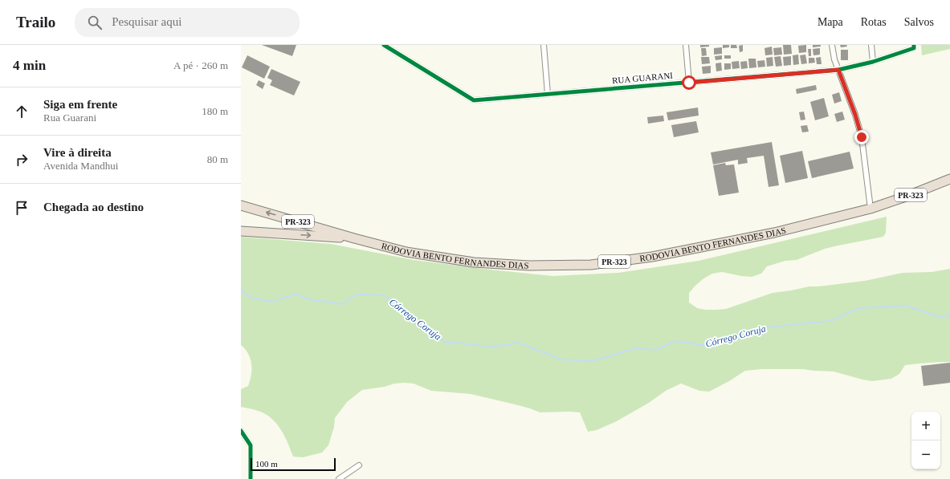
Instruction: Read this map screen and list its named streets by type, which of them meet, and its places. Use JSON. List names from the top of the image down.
{
  "streets": {
    "highway": ["PR-323", "RODOVIA BENTO FERNANDES DIAS"],
    "street": ["RUA GUARANI"]
  },
  "water": ["Córrego Coruja"],
  "scale_bar": "100 m",
  "page": {
    "header": "Trailo",
    "search": "Pesquisar aqui",
    "nav": ["Mapa", "Rotas", "Salvos"],
    "heading": ["4 min", "A pé · 260 m"],
    "list": [
      ["Siga em frente", "Rua Guarani", "180 m"],
      ["Vire à direita", "Avenida Mandhui", "80 m"],
      "Chegada ao destino"
    ],
    "map_buttons": ["+", "−"],
    "scale": "100 m"
  }
}
